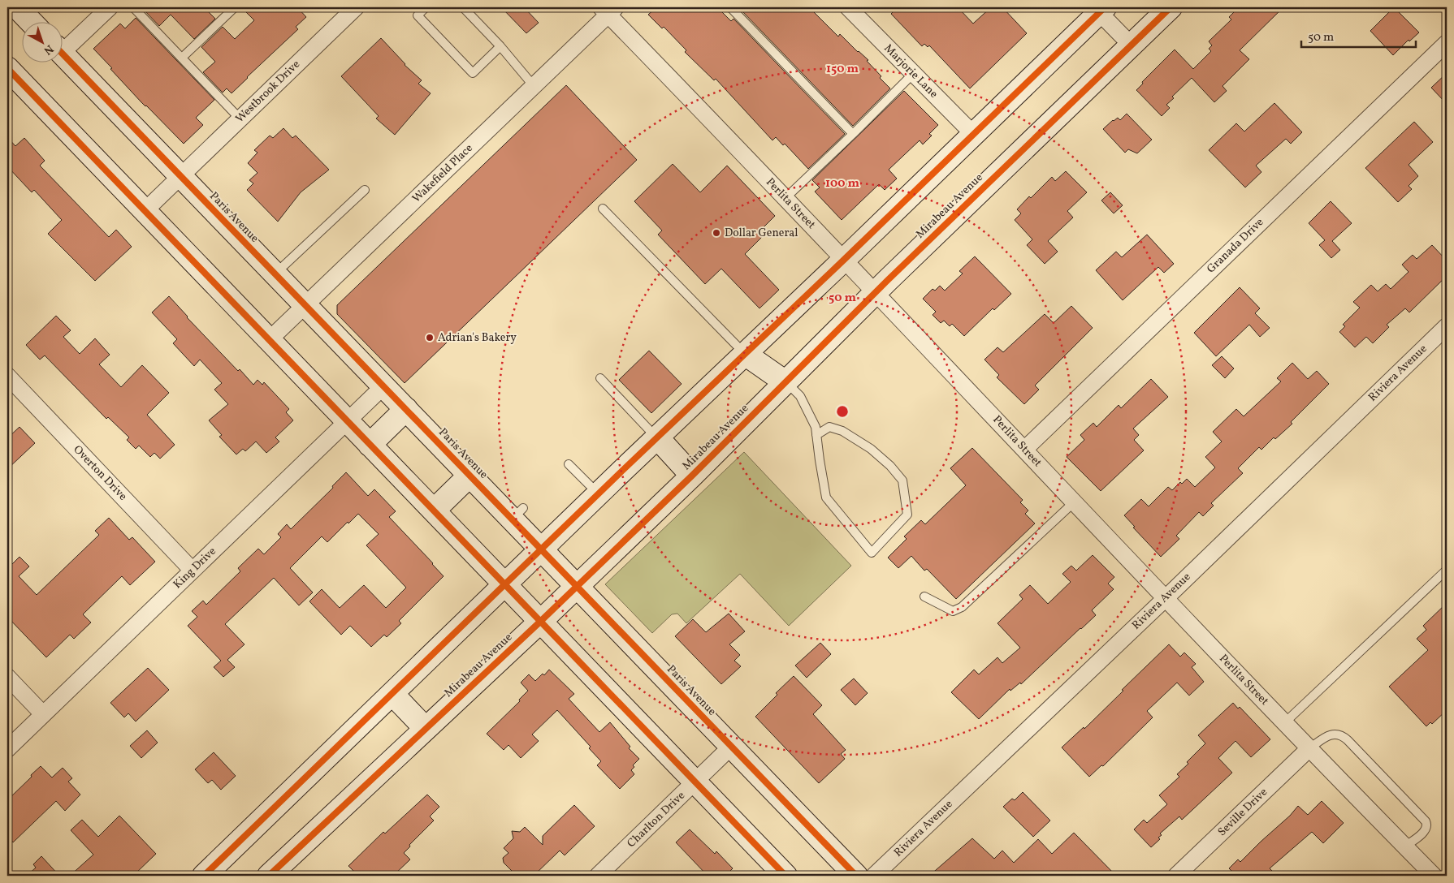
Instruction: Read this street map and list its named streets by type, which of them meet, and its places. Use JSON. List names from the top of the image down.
{
  "streets": {
    "street": [
      "Marjorie Lane",
      "Westbrook Drive",
      "Wakefield Place",
      "Perlita Street",
      "Mirabeau Avenue",
      "Paris Avenue",
      "Granada Drive",
      "Riviera Avenue",
      "Overton Drive",
      "King Drive",
      "Seville Drive",
      "Charlton Drive"
    ]
  },
  "crossings": [
    ["Westbrook Drive", "Paris Avenue"],
    ["Wakefield Place", "Perlita Street"],
    ["Wakefield Place", "Paris Avenue"],
    ["Perlita Street", "Mirabeau Avenue"],
    ["Perlita Street", "Granada Drive"],
    ["Perlita Street", "Riviera Avenue"],
    ["Perlita Street", "Seville Drive"],
    ["Mirabeau Avenue", "Paris Avenue"],
    ["Paris Avenue", "King Drive"],
    ["Paris Avenue", "Charlton Drive"],
    ["Overton Drive", "King Drive"]
  ],
  "places": ["Dollar General", "Adrian's Bakery"],
  "scale_bar": "50 m",
  "north": "bottom right",
  "rings": ["150 m", "100 m", "50 m"]
}
